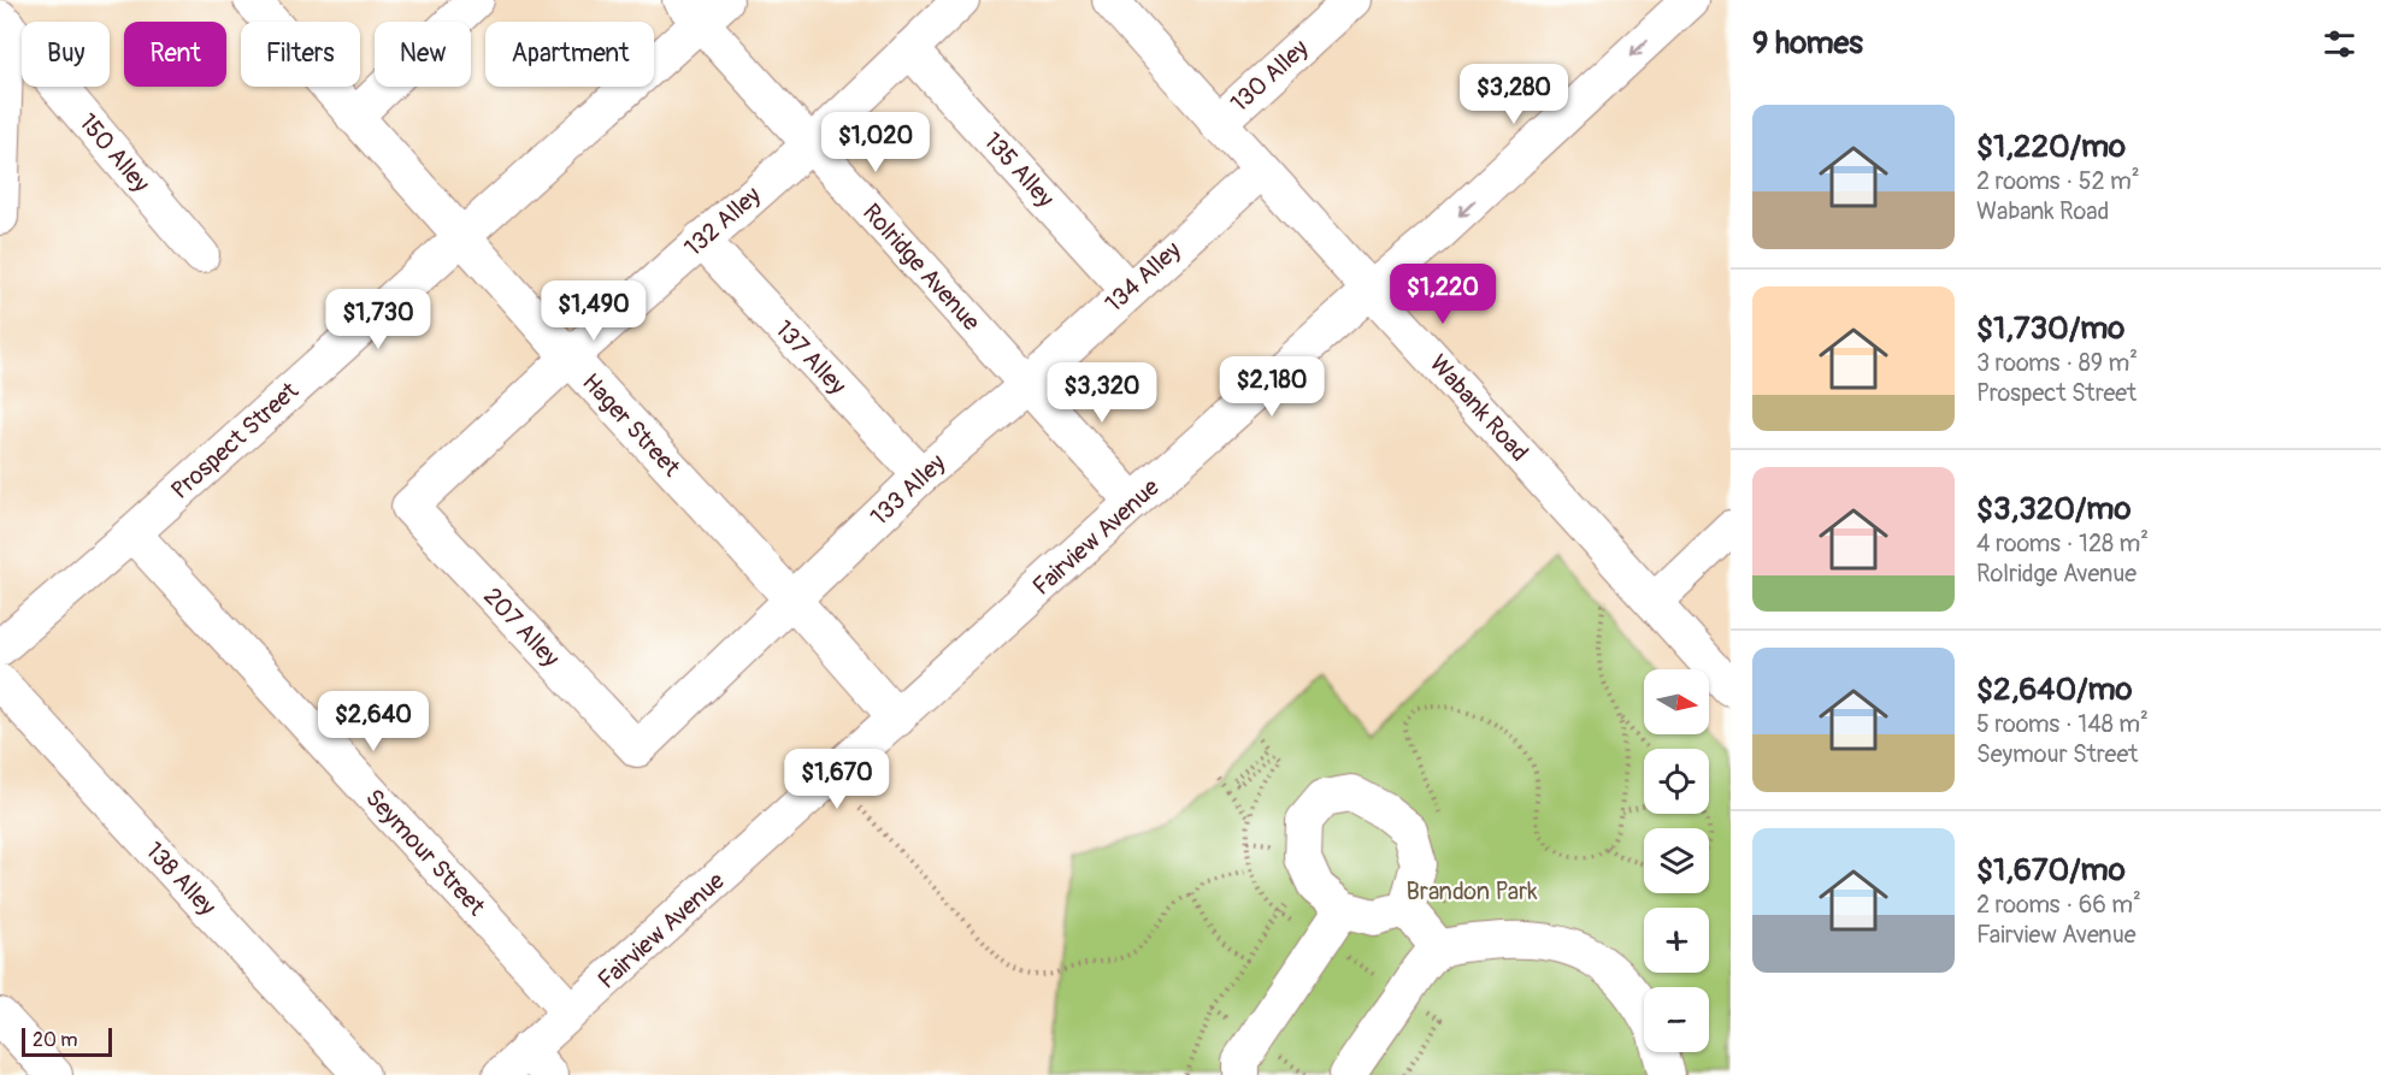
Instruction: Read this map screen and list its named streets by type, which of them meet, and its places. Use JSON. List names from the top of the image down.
{
  "streets": {
    "street": [
      "130 Alley",
      "150 Alley",
      "135 Alley",
      "132 Alley",
      "Rolridge Avenue",
      "134 Alley",
      "137 Alley",
      "Wabank Road",
      "Hager Street",
      "Prospect Street",
      "133 Alley",
      "Fairview Avenue",
      "207 Alley",
      "Seymour Street",
      "138 Alley"
    ]
  },
  "crossings": [
    ["130 Alley", "Wabank Road"],
    ["135 Alley", "132 Alley"],
    ["135 Alley", "134 Alley"],
    ["132 Alley", "Rolridge Avenue"],
    ["132 Alley", "137 Alley"],
    ["132 Alley", "Hager Street"],
    ["132 Alley", "207 Alley"],
    ["Rolridge Avenue", "134 Alley"],
    ["Rolridge Avenue", "Prospect Street"],
    ["Rolridge Avenue", "133 Alley"],
    ["Rolridge Avenue", "Fairview Avenue"],
    ["134 Alley", "Wabank Road"],
    ["134 Alley", "133 Alley"],
    ["137 Alley", "133 Alley"],
    ["Wabank Road", "Fairview Avenue"],
    ["Hager Street", "Prospect Street"],
    ["Hager Street", "133 Alley"],
    ["Hager Street", "Fairview Avenue"],
    ["Hager Street", "207 Alley"],
    ["Prospect Street", "Seymour Street"],
    ["133 Alley", "207 Alley"],
    ["Fairview Avenue", "Seymour Street"]
  ],
  "parks": ["Brandon Park"],
  "scale_bar": "20 m",
  "north": "right",
  "page": {
    "heading": "9 homes",
    "chip": [
      "Buy",
      "Rent",
      "Filters",
      "New",
      "Apartment"
    ],
    "price": [
      "$3,280",
      "$1,020",
      "$1,220",
      "$1,490",
      "$1,730",
      "$2,180",
      "$3,320",
      "$2,640",
      "$1,670"
    ],
    "list": [
      {
        "name": "$1,220/mo",
        "note": "2 rooms · 52 m² · Wabank Road"
      },
      {
        "name": "$1,730/mo",
        "note": "3 rooms · 89 m² · Prospect Street"
      },
      {
        "name": "$3,320/mo",
        "note": "4 rooms · 128 m² · Rolridge Avenue"
      },
      {
        "name": "$2,640/mo",
        "note": "5 rooms · 148 m² · Seymour Street"
      },
      {
        "name": "$1,670/mo",
        "note": "2 rooms · 66 m² · Fairview Avenue"
      }
    ],
    "map_buttons": ["+", "−"],
    "scale": "20 m"
  }
}
